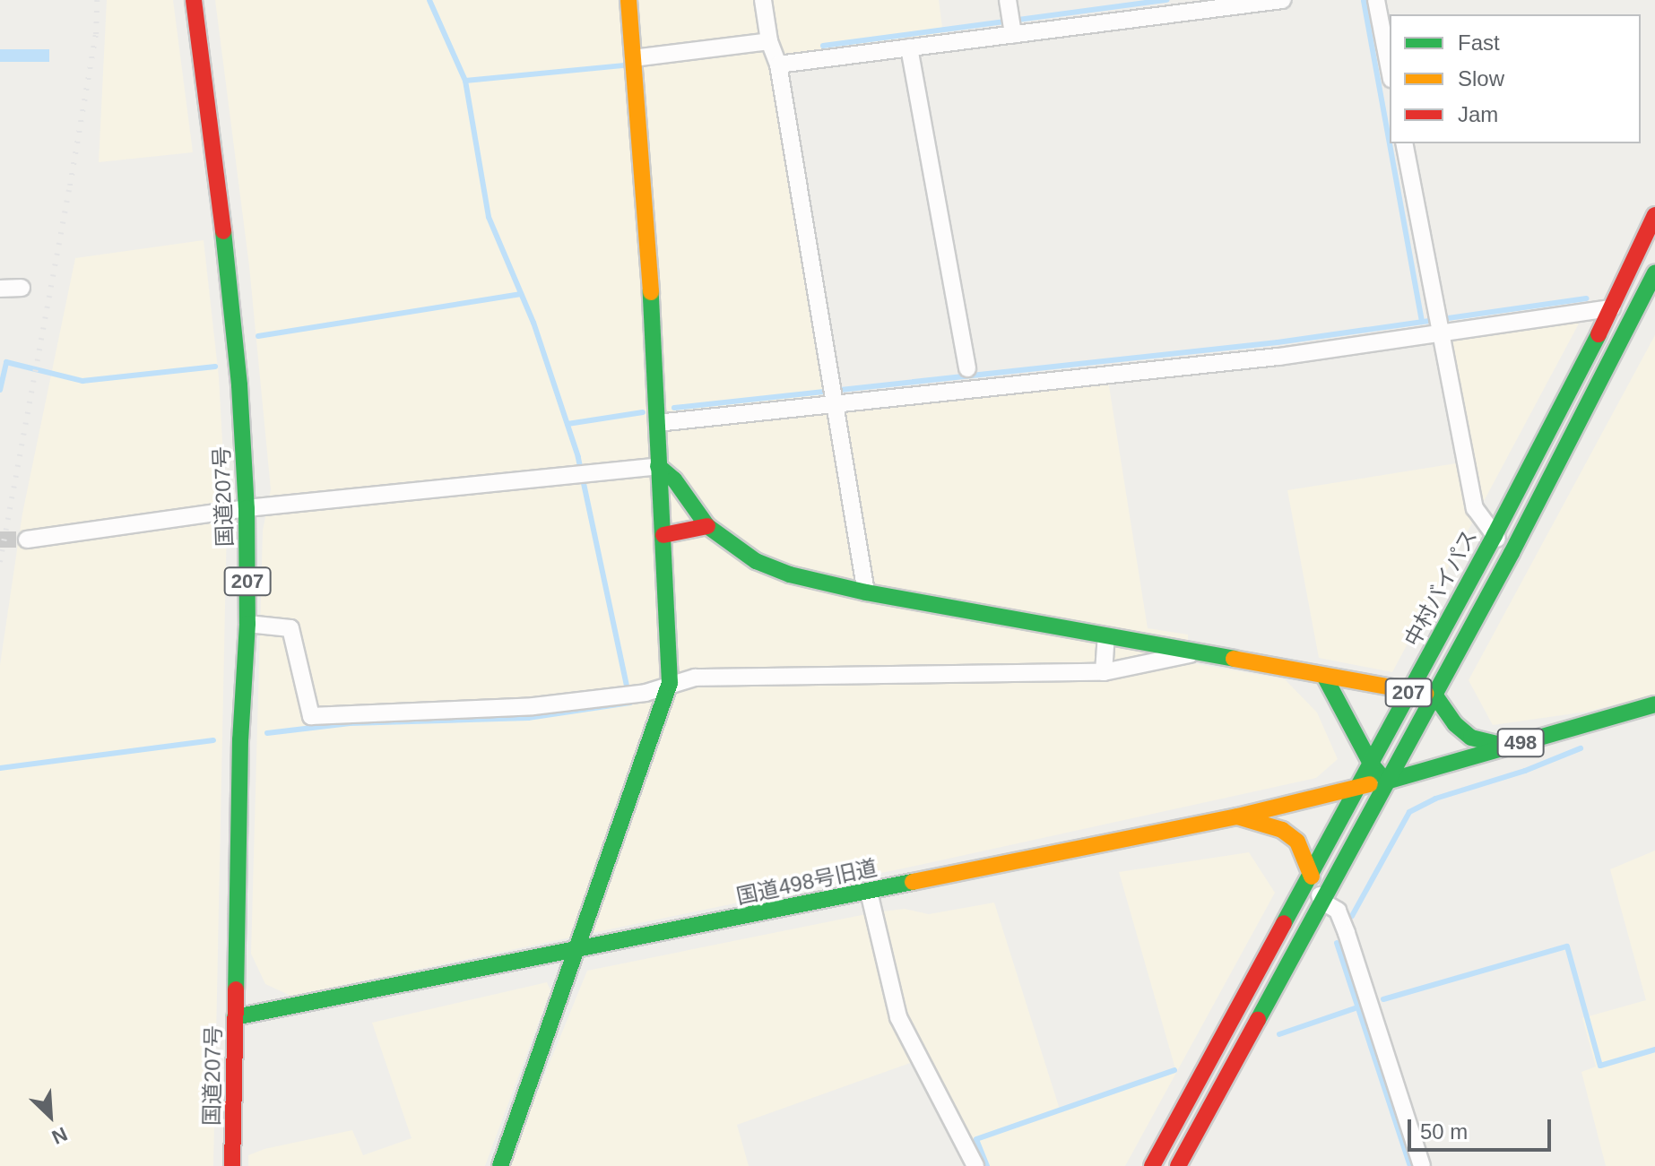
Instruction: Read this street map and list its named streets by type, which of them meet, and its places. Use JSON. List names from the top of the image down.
{
  "streets": {
    "main road": [
      "国道207号",
      "207",
      "中村バイパス",
      "498",
      "国道498号旧道"
    ]
  },
  "crossings": [
    ["国道207号", "国道498号旧道"],
    ["中村バイパス", "498"],
    ["中村バイパス", "国道498号旧道"],
    ["498", "国道498号旧道"]
  ],
  "legend": ["Fast", "Slow", "Jam"],
  "scale_bar": "50 m",
  "north": "bottom right"
}
